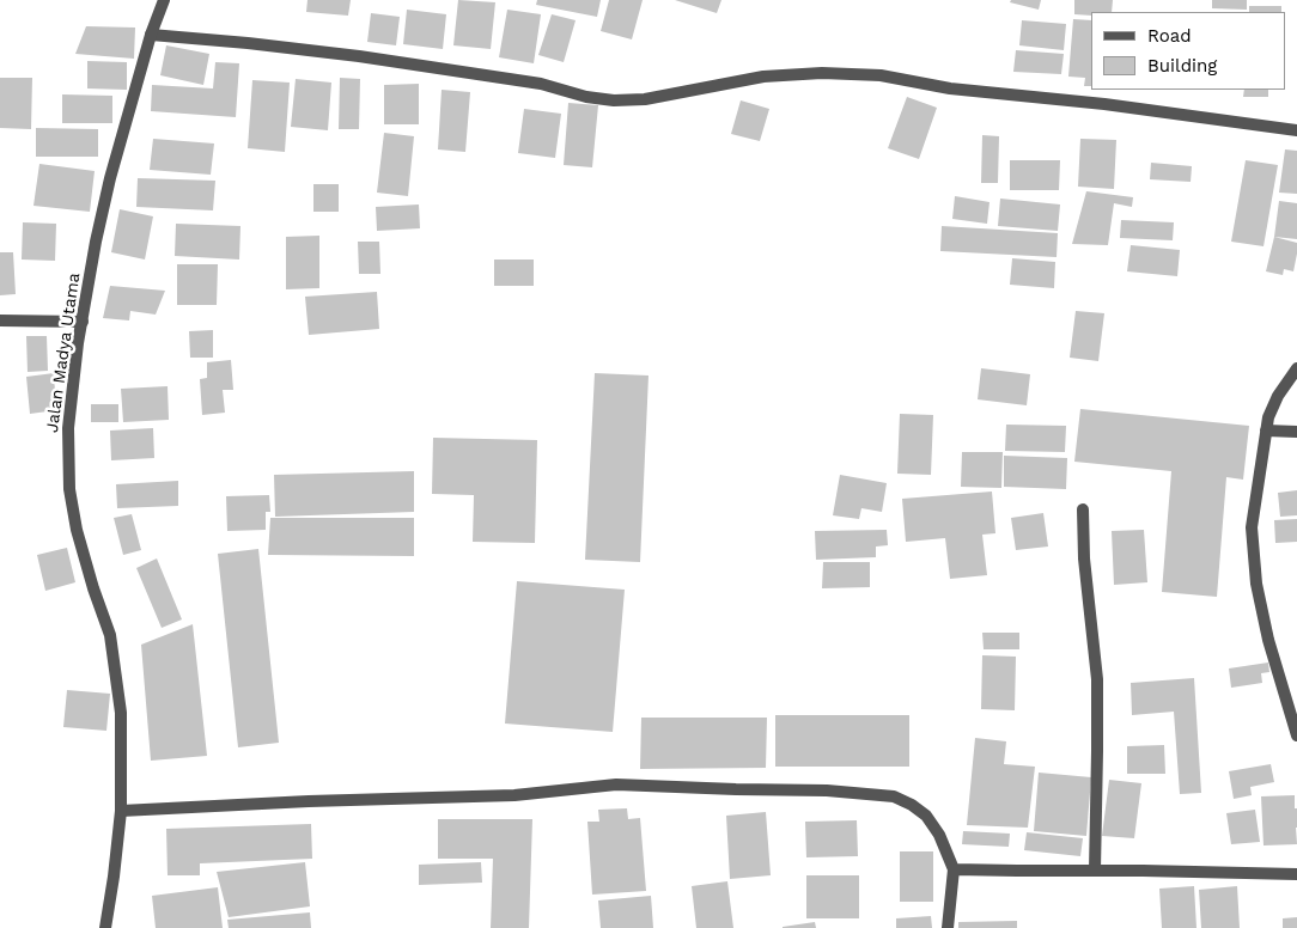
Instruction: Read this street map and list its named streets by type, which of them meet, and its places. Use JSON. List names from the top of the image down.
{
  "streets": {
    "street": ["Jalan Madya Utama"]
  },
  "legend": ["Road", "Building"]
}
